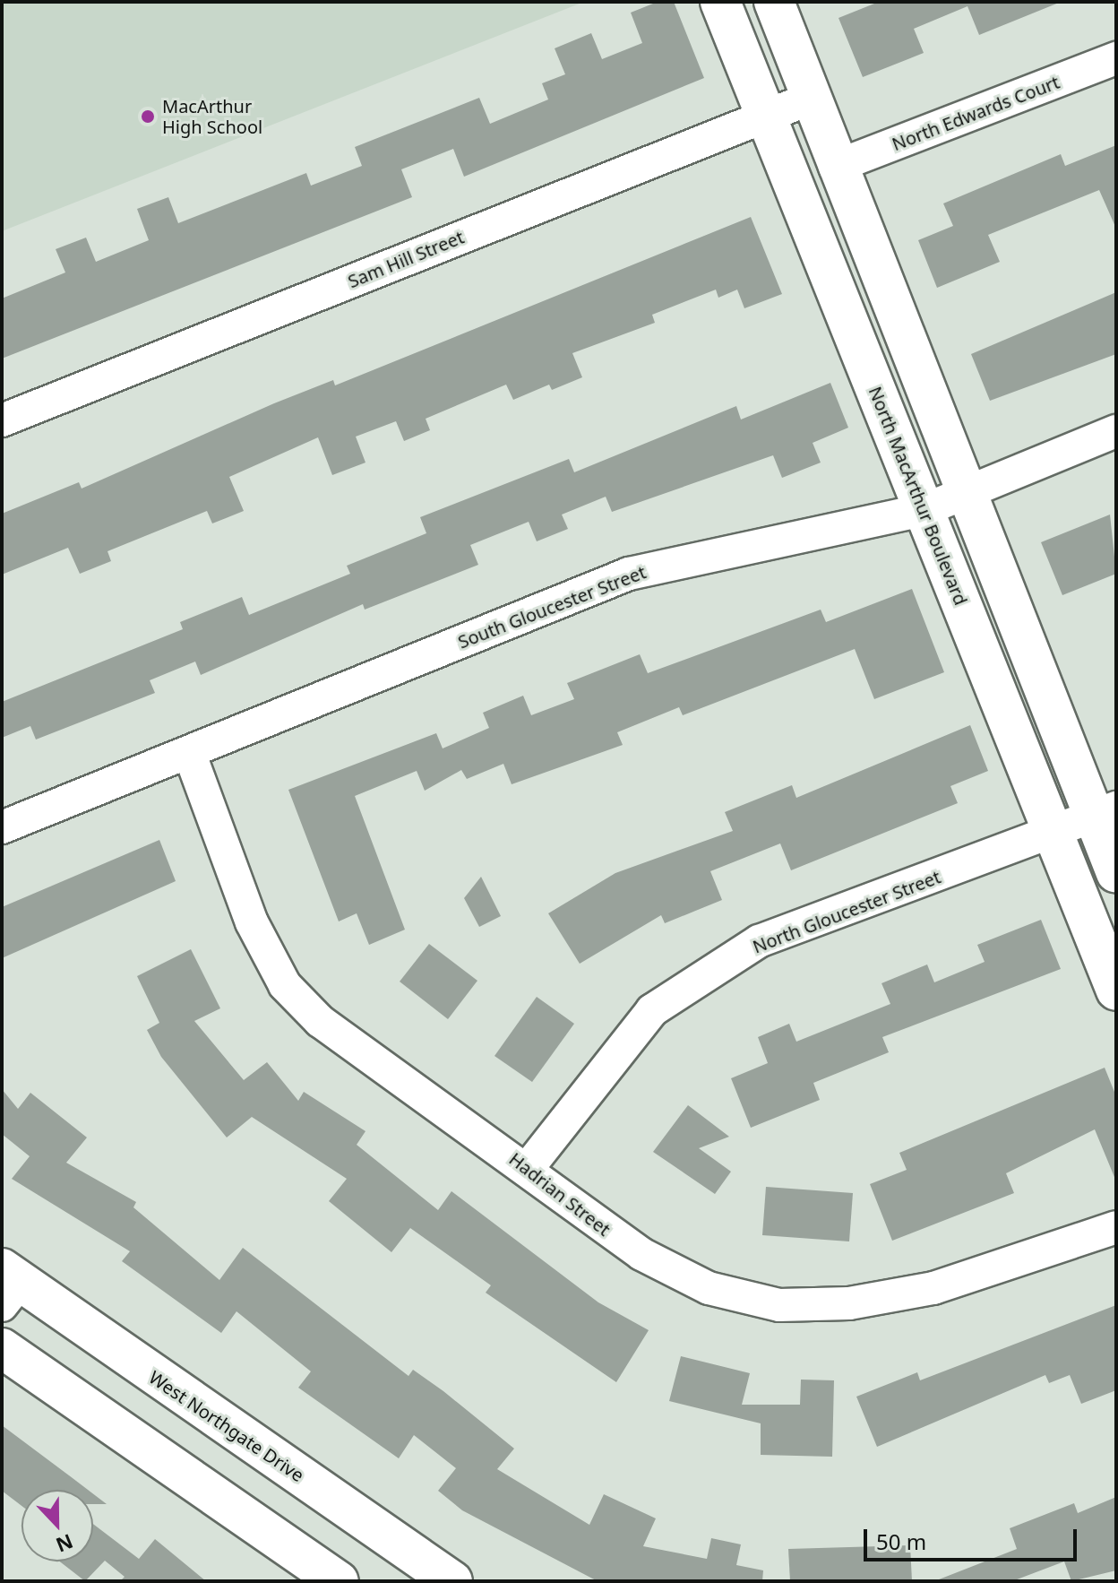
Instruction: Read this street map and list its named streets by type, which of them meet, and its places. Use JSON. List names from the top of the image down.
{
  "streets": {
    "main road": ["North MacArthur Boulevard", "West Northgate Drive"],
    "street": [
      "North Edwards Court",
      "Sam Hill Street",
      "South Gloucester Street",
      "North Gloucester Street",
      "Hadrian Street"
    ]
  },
  "crossings": [
    ["Sam Hill Street", "North MacArthur Boulevard"],
    ["North MacArthur Boulevard", "South Gloucester Street"],
    ["North MacArthur Boulevard", "North Gloucester Street"],
    ["South Gloucester Street", "Hadrian Street"],
    ["North Gloucester Street", "Hadrian Street"]
  ],
  "places": ["MacArthur High School"],
  "scale_bar": "50 m",
  "north": "bottom"
}
